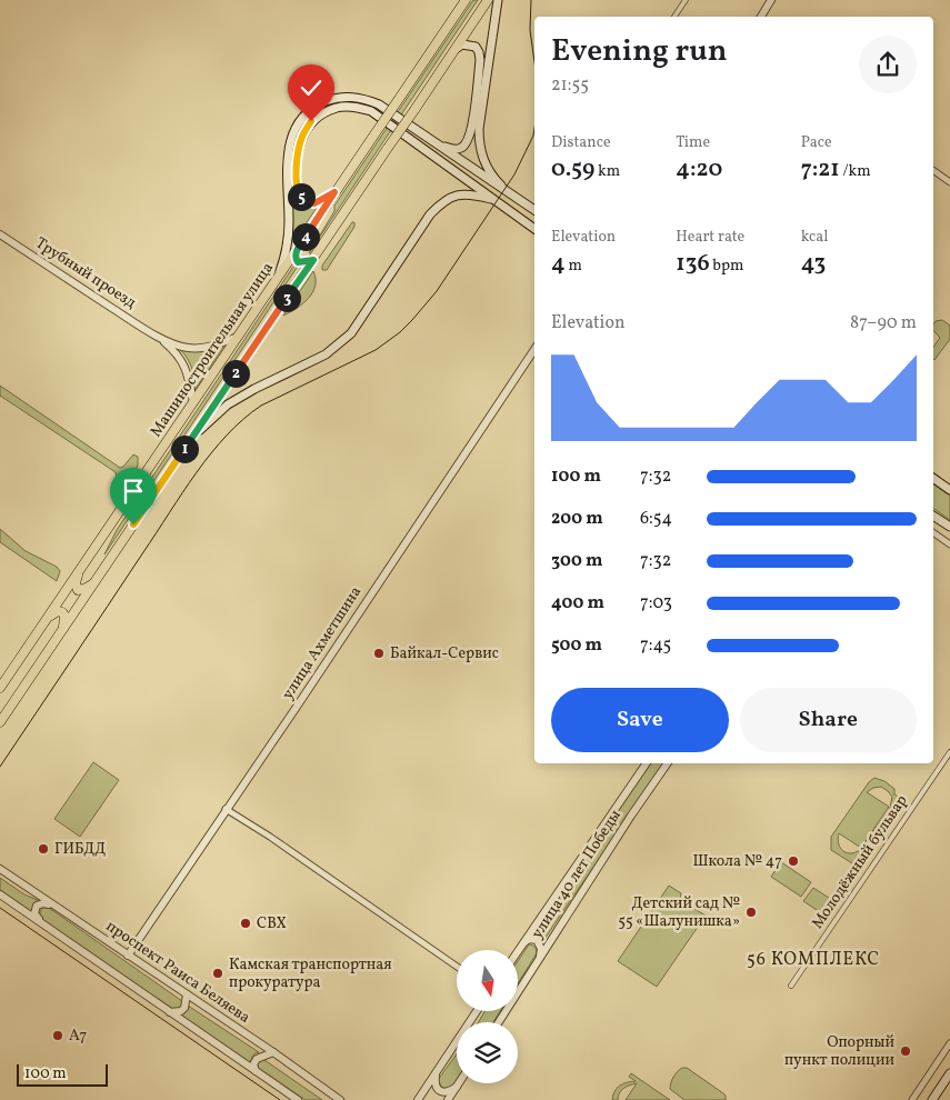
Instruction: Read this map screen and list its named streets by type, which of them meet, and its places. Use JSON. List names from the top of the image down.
{
  "streets": {
    "main road": ["Машиностроительная улица"],
    "street": [
      "Трубный проезд",
      "улица Ахметшина",
      "Молодёжный бульвар",
      "улица 40 лет Победы",
      "проспект Раиса Беляева"
    ]
  },
  "crossings": [
    ["улица Ахметшина", "проспект Раиса Беляева"]
  ],
  "districts": ["56 КОМПЛЕКС"],
  "places": [
    "Байкал-Сервис",
    "ГИБДД",
    "Школа № 47",
    "Детский сад № 55 «Шалунишка»",
    "СВХ",
    "Камская транспортная прокуратура",
    "А7",
    "Опорный пункт полиции"
  ],
  "scale_bar": "100 m",
  "north": "bottom",
  "page": {
    "heading": ["Evening run", "21:55"],
    "stats": [
      ["Distance", "0.59 km"],
      ["Time", "4:20"],
      ["Pace", "7:21 /km"],
      ["Elevation", "4 m"],
      ["Heart rate", "136 bpm"],
      ["kcal", "43"]
    ],
    "pins": [
      "5",
      "4",
      "3",
      "2",
      "1"
    ],
    "chart": ["Elevation", "87–90 m"],
    "list": [
      {
        "name": "100 m",
        "note": "7:32"
      },
      {
        "name": "200 m",
        "note": "6:54"
      },
      {
        "name": "300 m",
        "note": "7:32"
      },
      {
        "name": "400 m",
        "note": "7:03"
      },
      {
        "name": "500 m",
        "note": "7:45"
      }
    ],
    "buttons": ["Save", "Share"],
    "scale": "100 m"
  }
}
